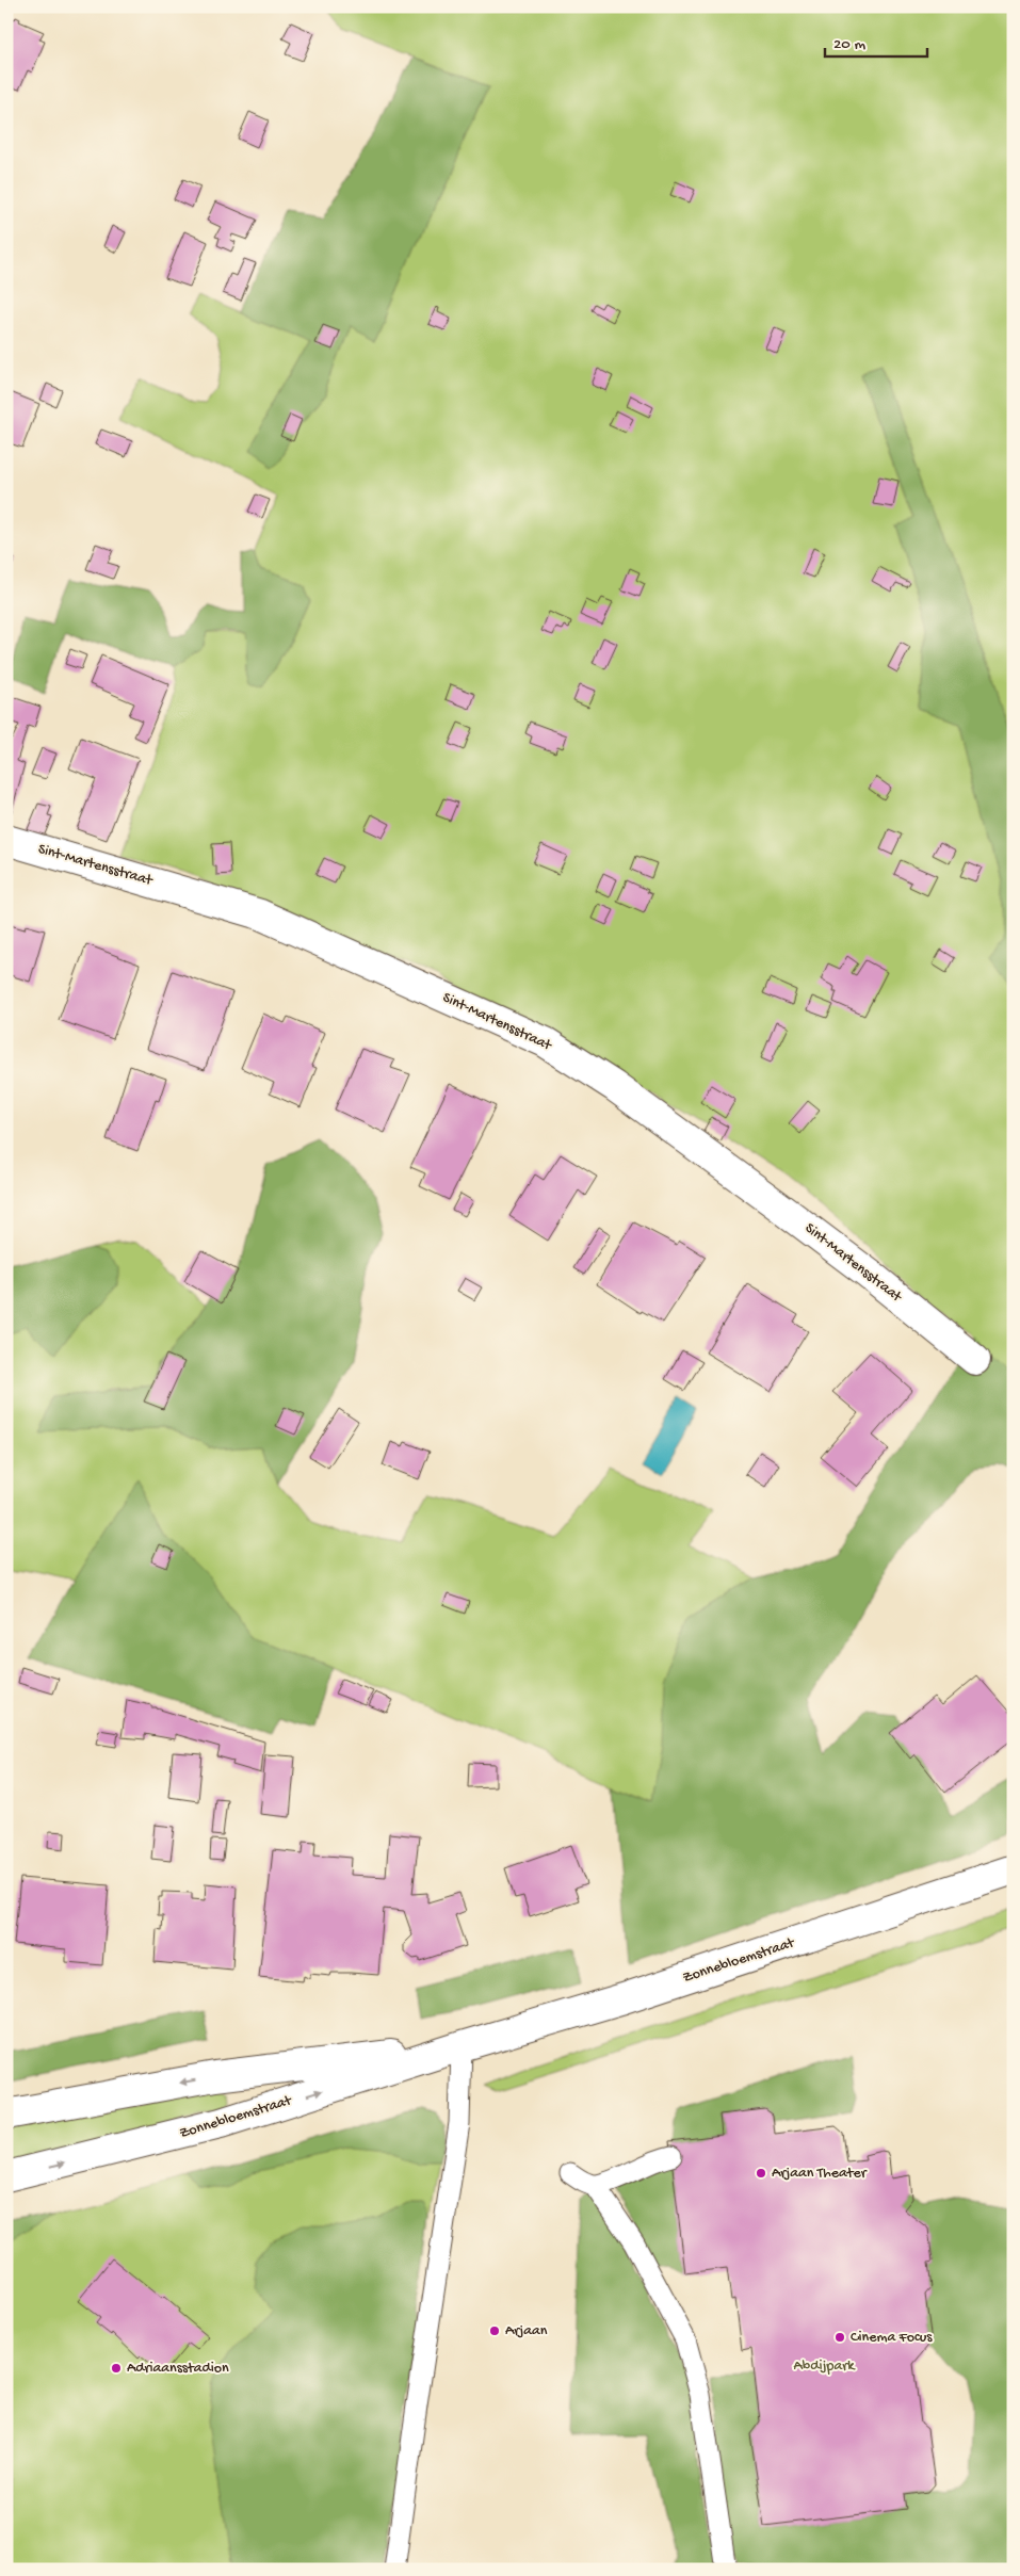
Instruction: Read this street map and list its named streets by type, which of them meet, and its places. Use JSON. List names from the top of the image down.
{
  "streets": {
    "main road": ["Sint-Martensstraat", "Zonnebloemstraat"]
  },
  "parks": ["Abdijpark"],
  "places": [
    "Arjaan Theater",
    "Arjaan",
    "Cinema Focus",
    "Adriaansstadion"
  ],
  "scale_bar": "20 m"
}
